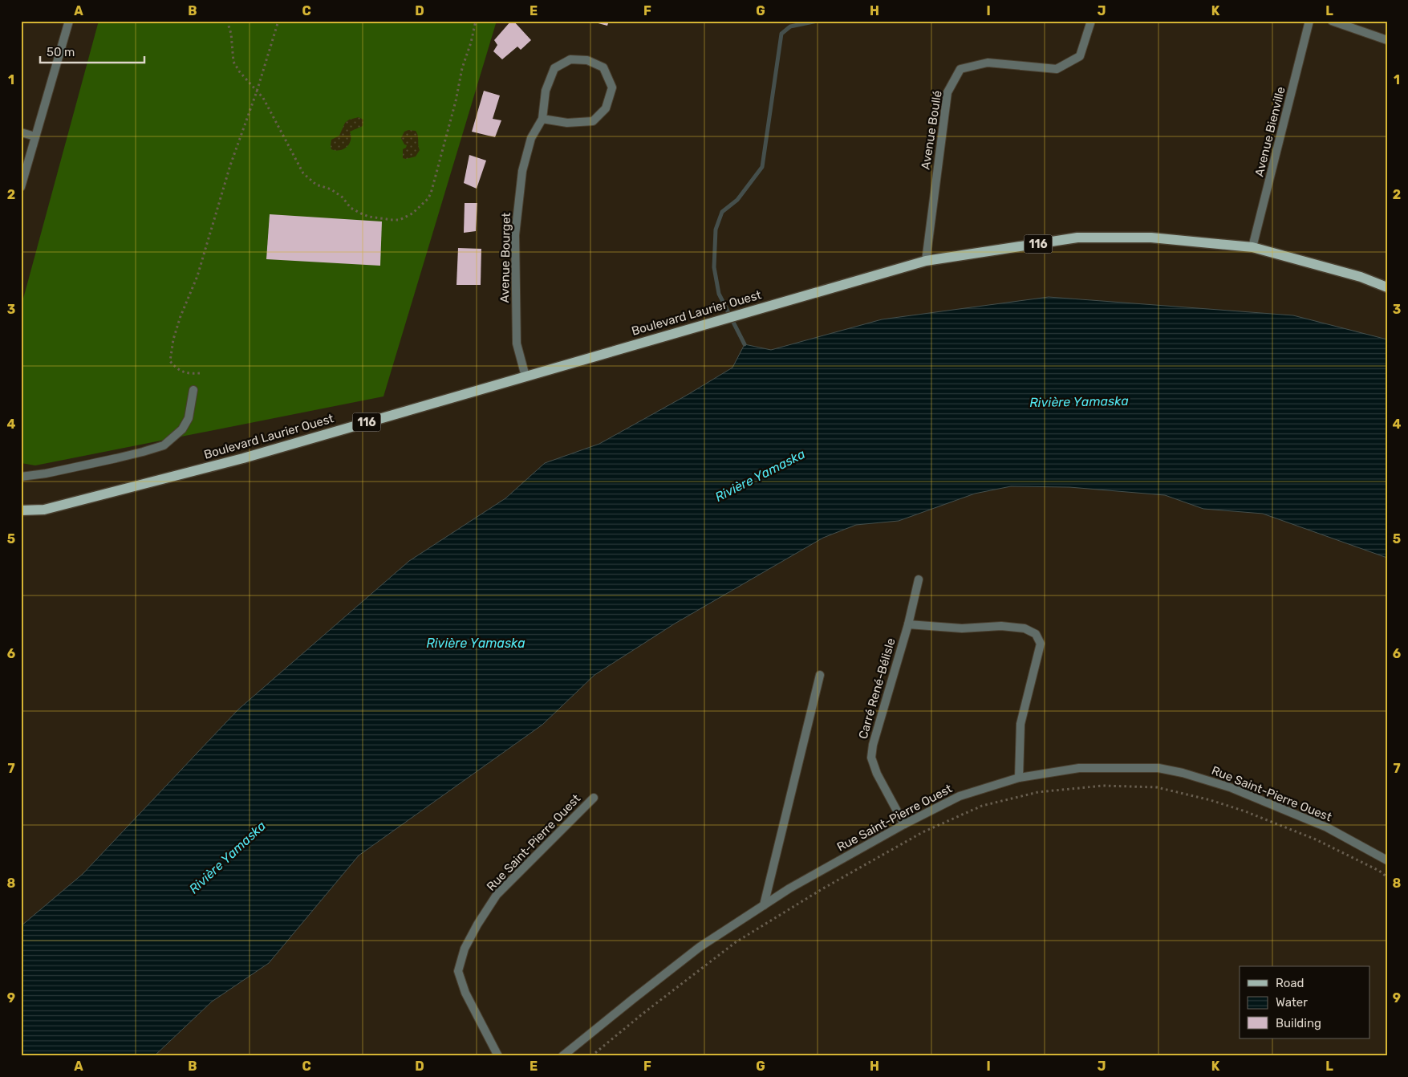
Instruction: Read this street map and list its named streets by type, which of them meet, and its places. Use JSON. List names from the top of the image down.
{
  "streets": {
    "main road": ["116", "Boulevard Laurier Ouest"],
    "street": [
      "Avenue Boullé",
      "Avenue Bienville",
      "Avenue Bourget",
      "Carré René-Bélisle",
      "Rue Saint-Pierre Ouest"
    ]
  },
  "crossings": [
    ["Avenue Boullé", "Boulevard Laurier Ouest"],
    ["Avenue Bienville", "Boulevard Laurier Ouest"],
    ["Avenue Bourget", "Boulevard Laurier Ouest"],
    ["Carré René-Bélisle", "Rue Saint-Pierre Ouest"]
  ],
  "water": ["Rivière Yamaska"],
  "legend": ["Road", "Water", "Building"],
  "scale_bar": "50 m",
  "grid": {
    "columns": [
      "A",
      "B",
      "C",
      "D",
      "E",
      "F",
      "G",
      "H",
      "I",
      "J",
      "K",
      "L"
    ],
    "rows": [
      "1",
      "2",
      "3",
      "4",
      "5",
      "6",
      "7",
      "8",
      "9"
    ]
  }
}
